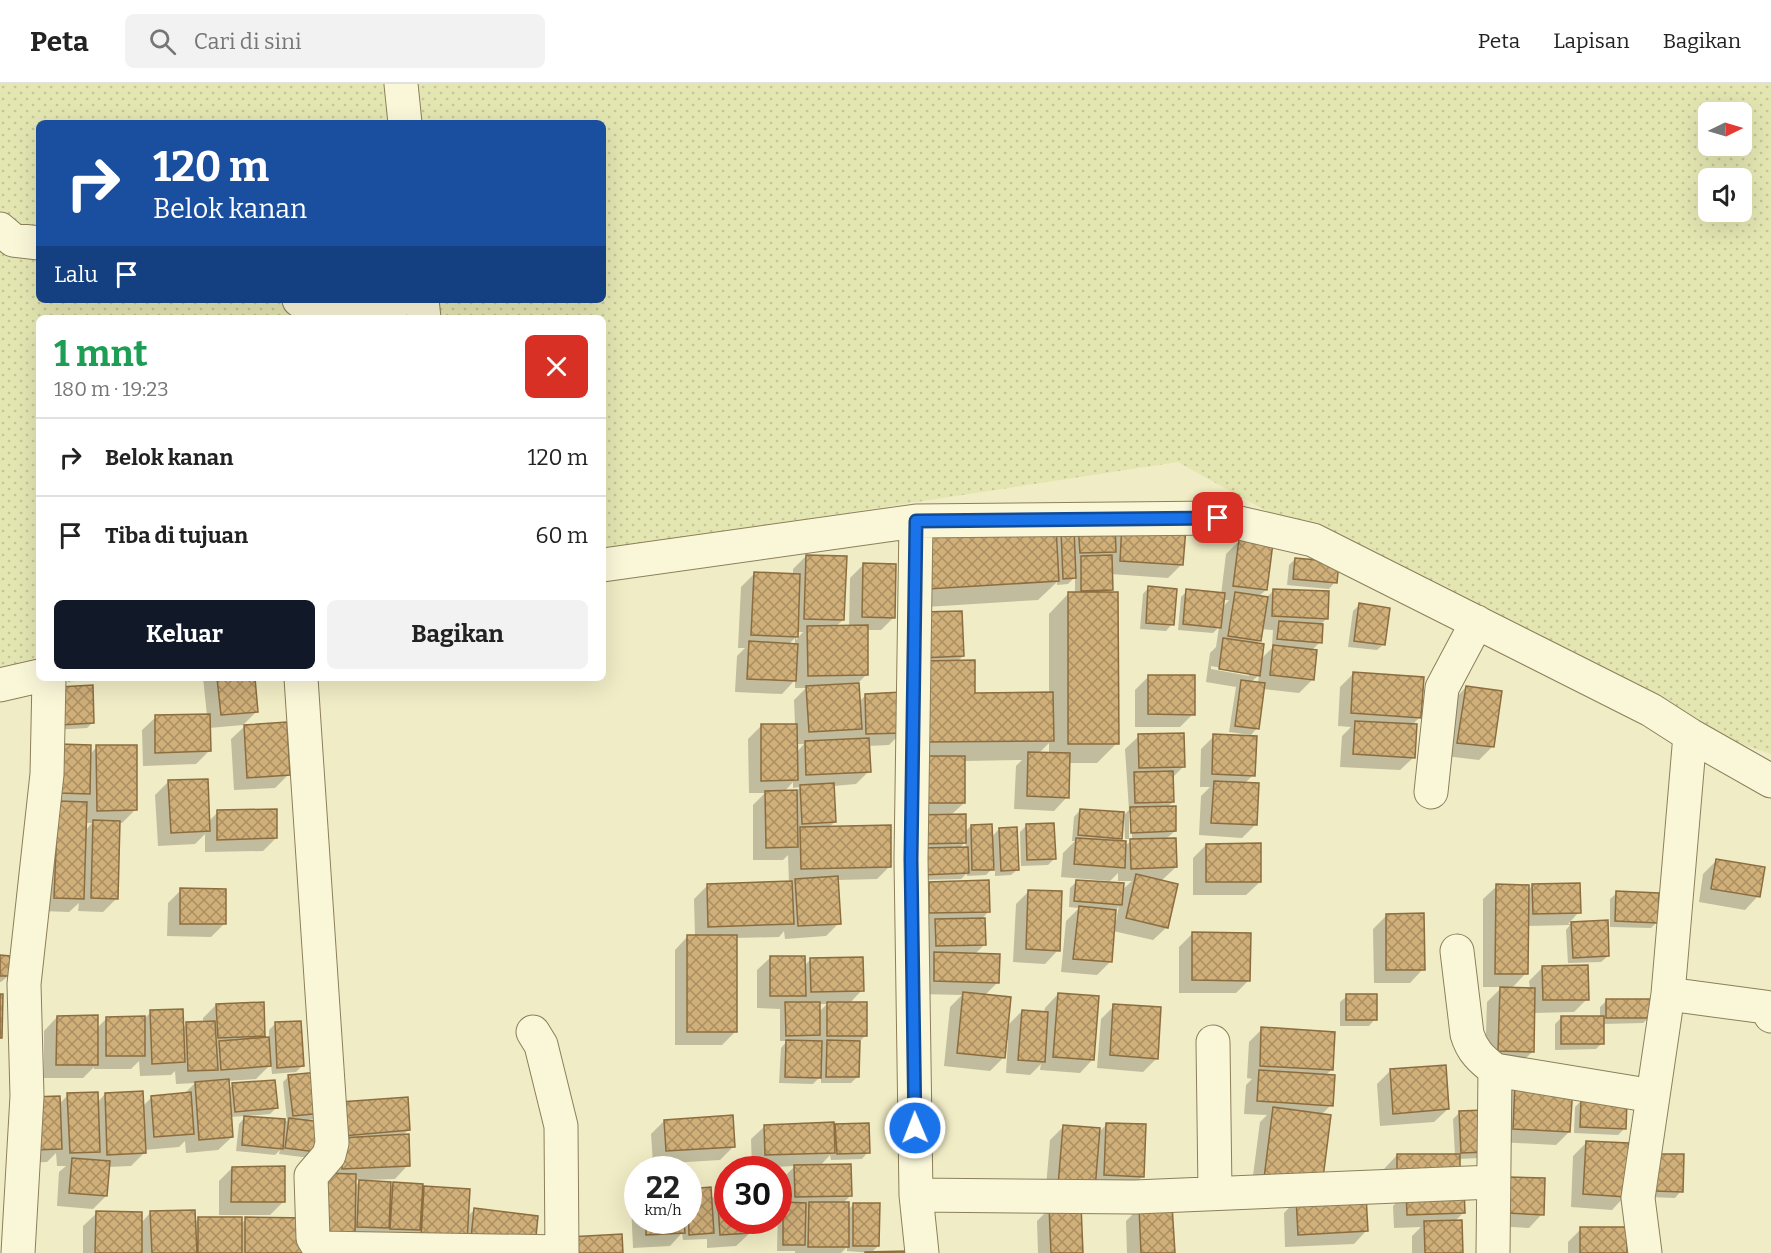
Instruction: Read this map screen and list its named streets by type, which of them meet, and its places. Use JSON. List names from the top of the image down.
{
  "north": "right",
  "page": {
    "header": "Peta",
    "search": "Cari di sini",
    "nav": ["Peta", "Lapisan", "Bagikan"],
    "turn": ["120 m", "Belok kanan"],
    "then": "Lalu",
    "heading": ["1 mnt", "180 m · 19:23"],
    "list": [
      {
        "name": "Belok kanan",
        "value": "120 m"
      },
      {
        "name": "Tiba di tujuan",
        "value": "60 m"
      }
    ],
    "buttons": ["Keluar", "Bagikan"],
    "speed": "22 km/h",
    "limit": "30"
  }
}
